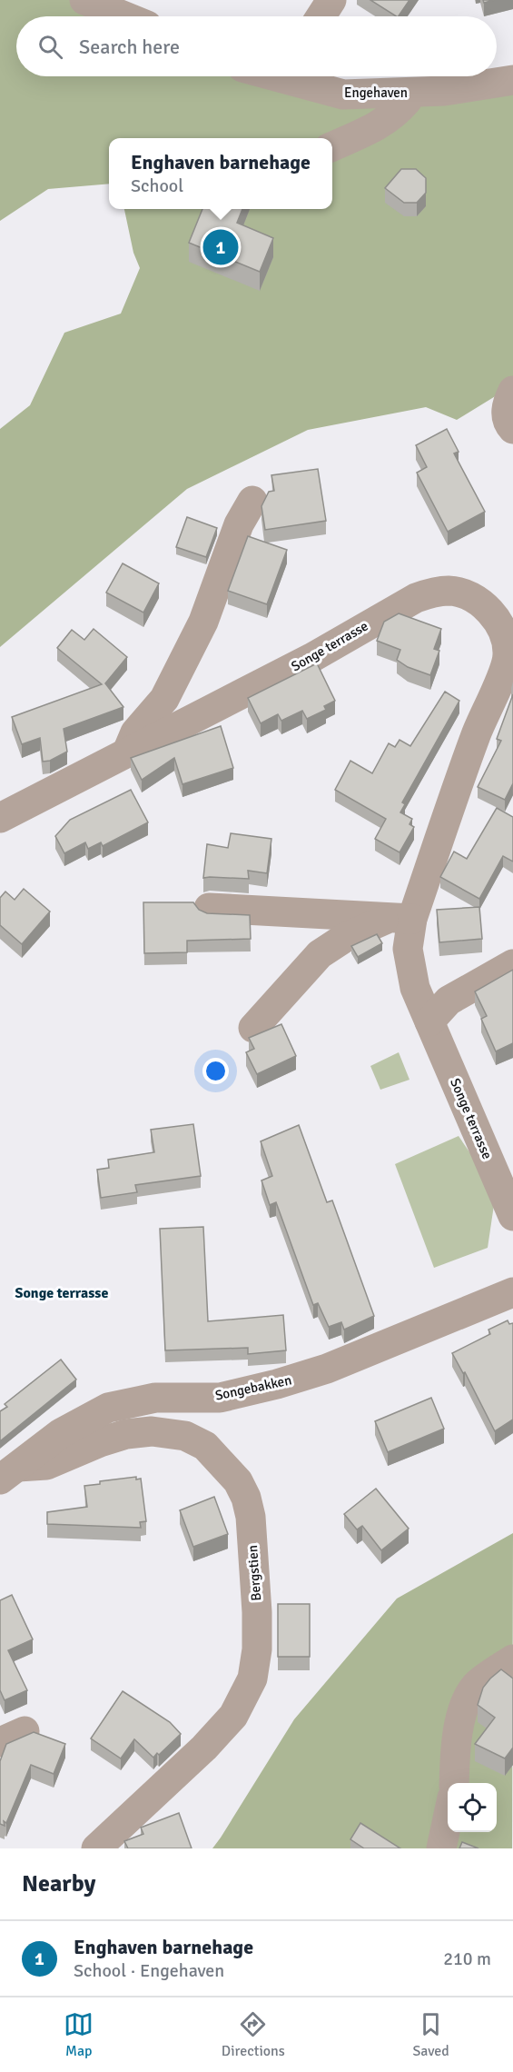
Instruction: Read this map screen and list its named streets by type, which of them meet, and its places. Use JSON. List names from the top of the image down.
{
  "streets": {
    "street": [
      "Engehaven",
      "Songe terrasse",
      "Songebakken",
      "Bergstien"
    ]
  },
  "crossings": [
    ["Songebakken", "Bergstien"]
  ],
  "districts": ["Songe terrasse"],
  "page": {
    "search": "Search here",
    "popup": ["Enghaven barnehage", "School"],
    "pins": "1",
    "heading": "Nearby",
    "list": [
      {
        "mark": "1",
        "name": "Enghaven barnehage",
        "note": "School · Engehaven",
        "value": "210 m"
      }
    ],
    "nav": ["Map", "Directions", "Saved"]
  }
}
